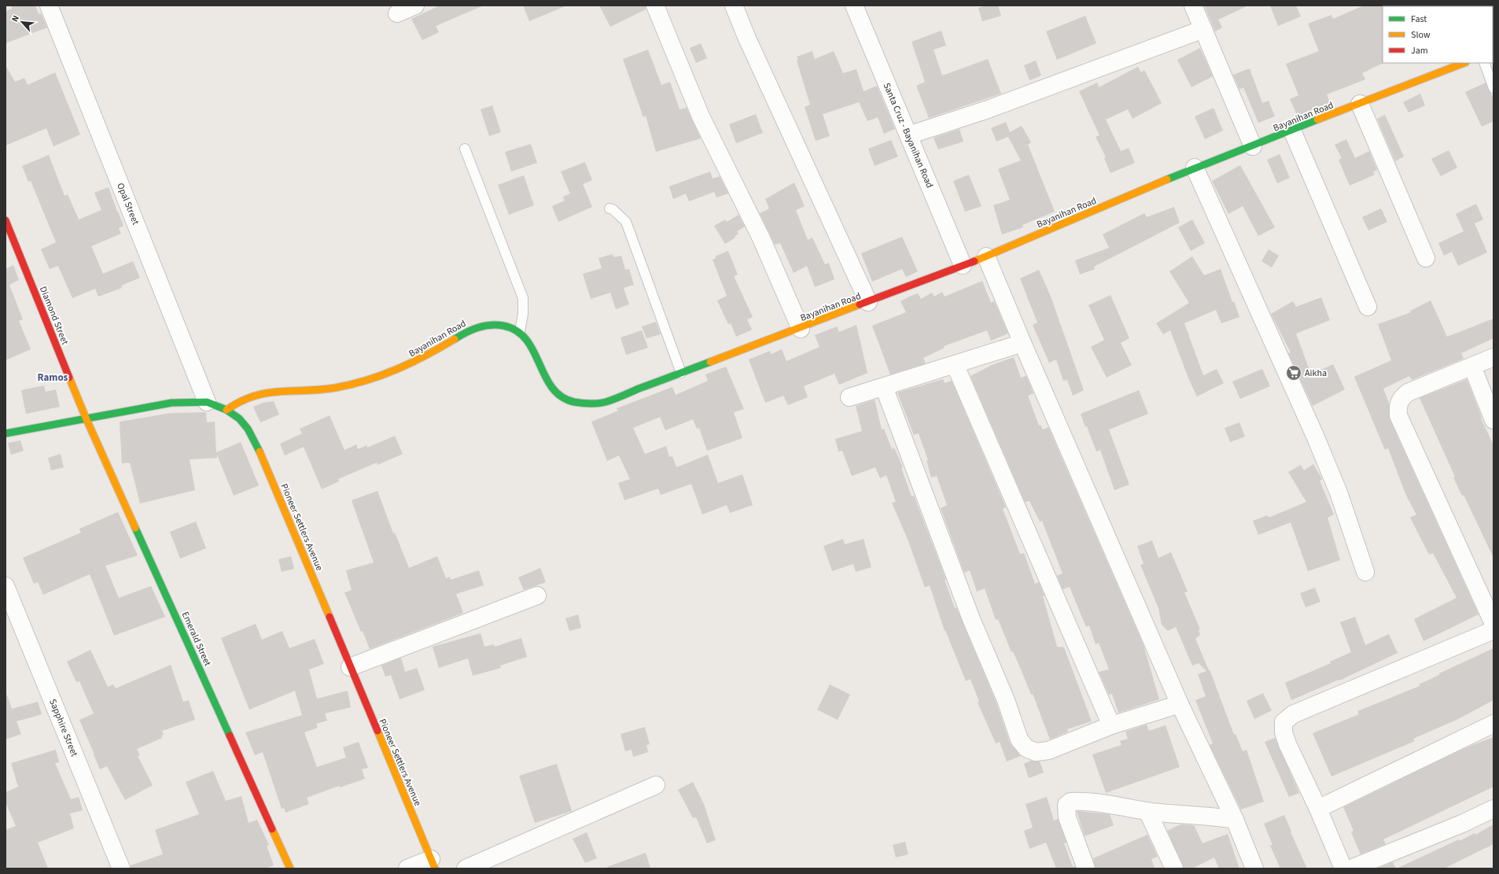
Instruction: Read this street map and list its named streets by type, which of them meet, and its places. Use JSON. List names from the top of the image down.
{
  "streets": {
    "street": [
      "Bayanihan Road",
      "Santa Cruz - Bayanihan Road",
      "Opal Street",
      "Diamond Street",
      "Pioneer Settlers Avenue",
      "Emerald Street",
      "Sapphire Street"
    ]
  },
  "crossings": [
    ["Bayanihan Road", "Santa Cruz - Bayanihan Road"],
    ["Bayanihan Road", "Pioneer Settlers Avenue"],
    ["Opal Street", "Pioneer Settlers Avenue"],
    ["Diamond Street", "Pioneer Settlers Avenue"],
    ["Diamond Street", "Emerald Street"],
    ["Pioneer Settlers Avenue", "Emerald Street"]
  ],
  "districts": ["Ramos"],
  "places": {
    "supermarket": ["Aikha"]
  },
  "legend": ["Fast", "Slow", "Jam"],
  "north": "top left"
}
